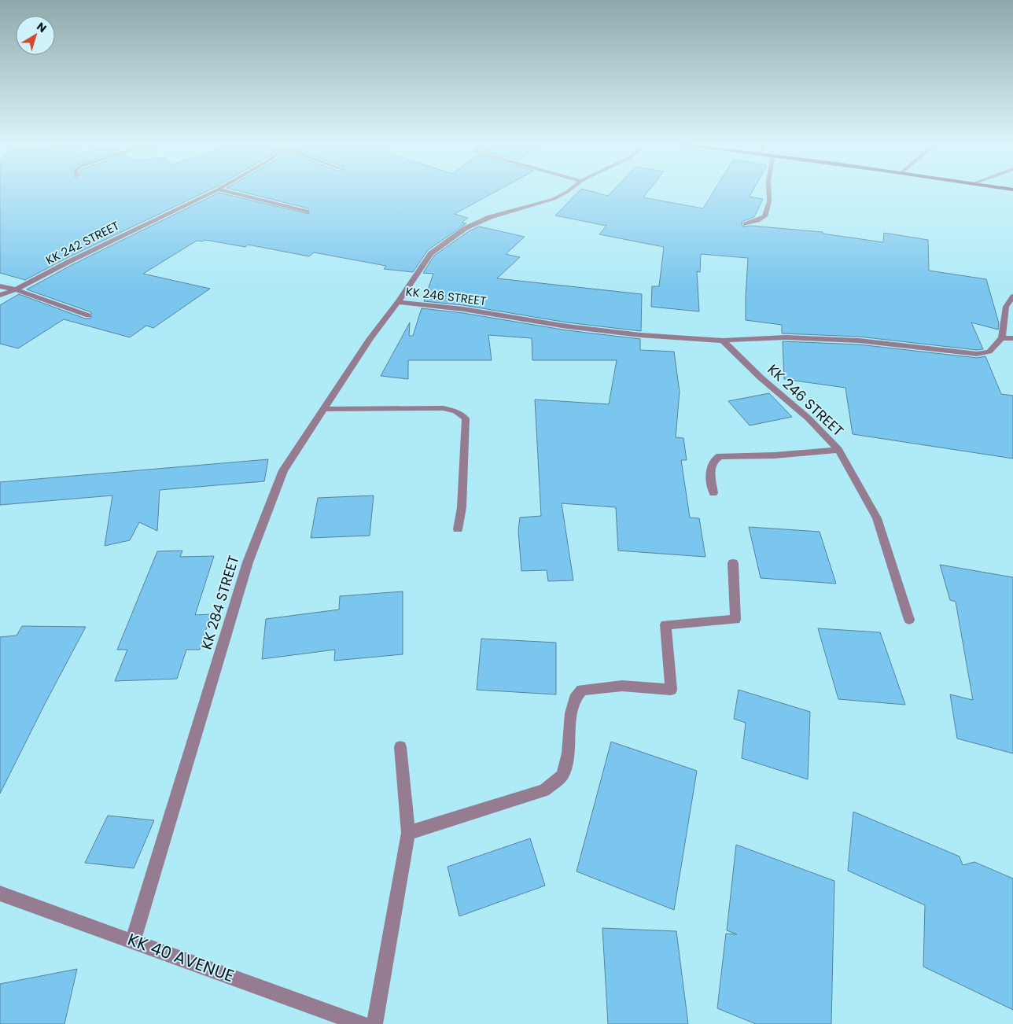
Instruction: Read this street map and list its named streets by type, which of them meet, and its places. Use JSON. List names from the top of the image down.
{
  "streets": {
    "street": [
      "KK 242 STREET",
      "KK 246 STREET",
      "KK 284 STREET",
      "KK 40 AVENUE"
    ]
  },
  "crossings": [
    ["KK 246 STREET", "KK 284 STREET"],
    ["KK 284 STREET", "KK 40 AVENUE"]
  ],
  "north": "top right"
}
